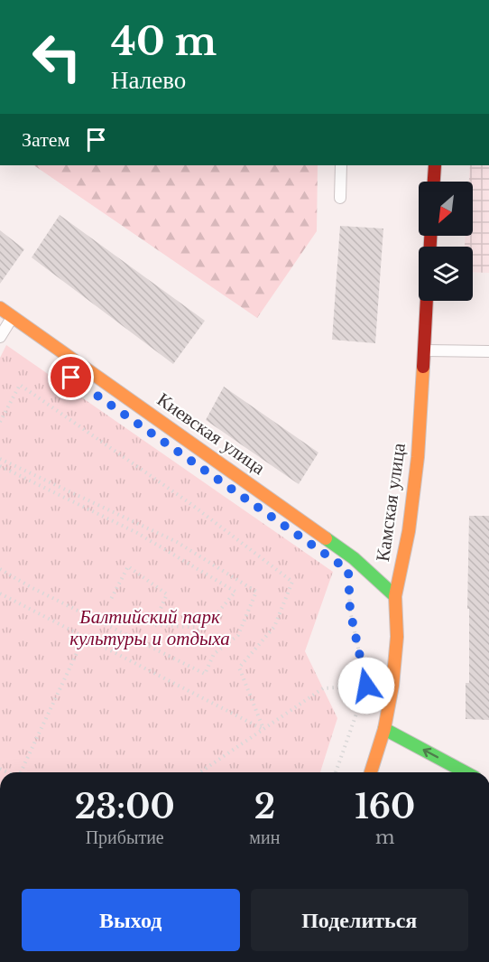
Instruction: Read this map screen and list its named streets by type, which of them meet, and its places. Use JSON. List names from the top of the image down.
{
  "streets": {
    "main road": ["Киевская улица", "Камская улица"]
  },
  "crossings": [
    ["Киевская улица", "Камская улица"]
  ],
  "parks": ["Балтийский парк культуры и отдыха"],
  "north": "bottom left",
  "page": {
    "turn": ["40 m", "Налево"],
    "then": "Затем",
    "eta": [
      "23:00",
      "Прибытие",
      "2",
      "мин",
      "160",
      "m"
    ],
    "buttons": ["Выход", "Поделиться"]
  }
}
